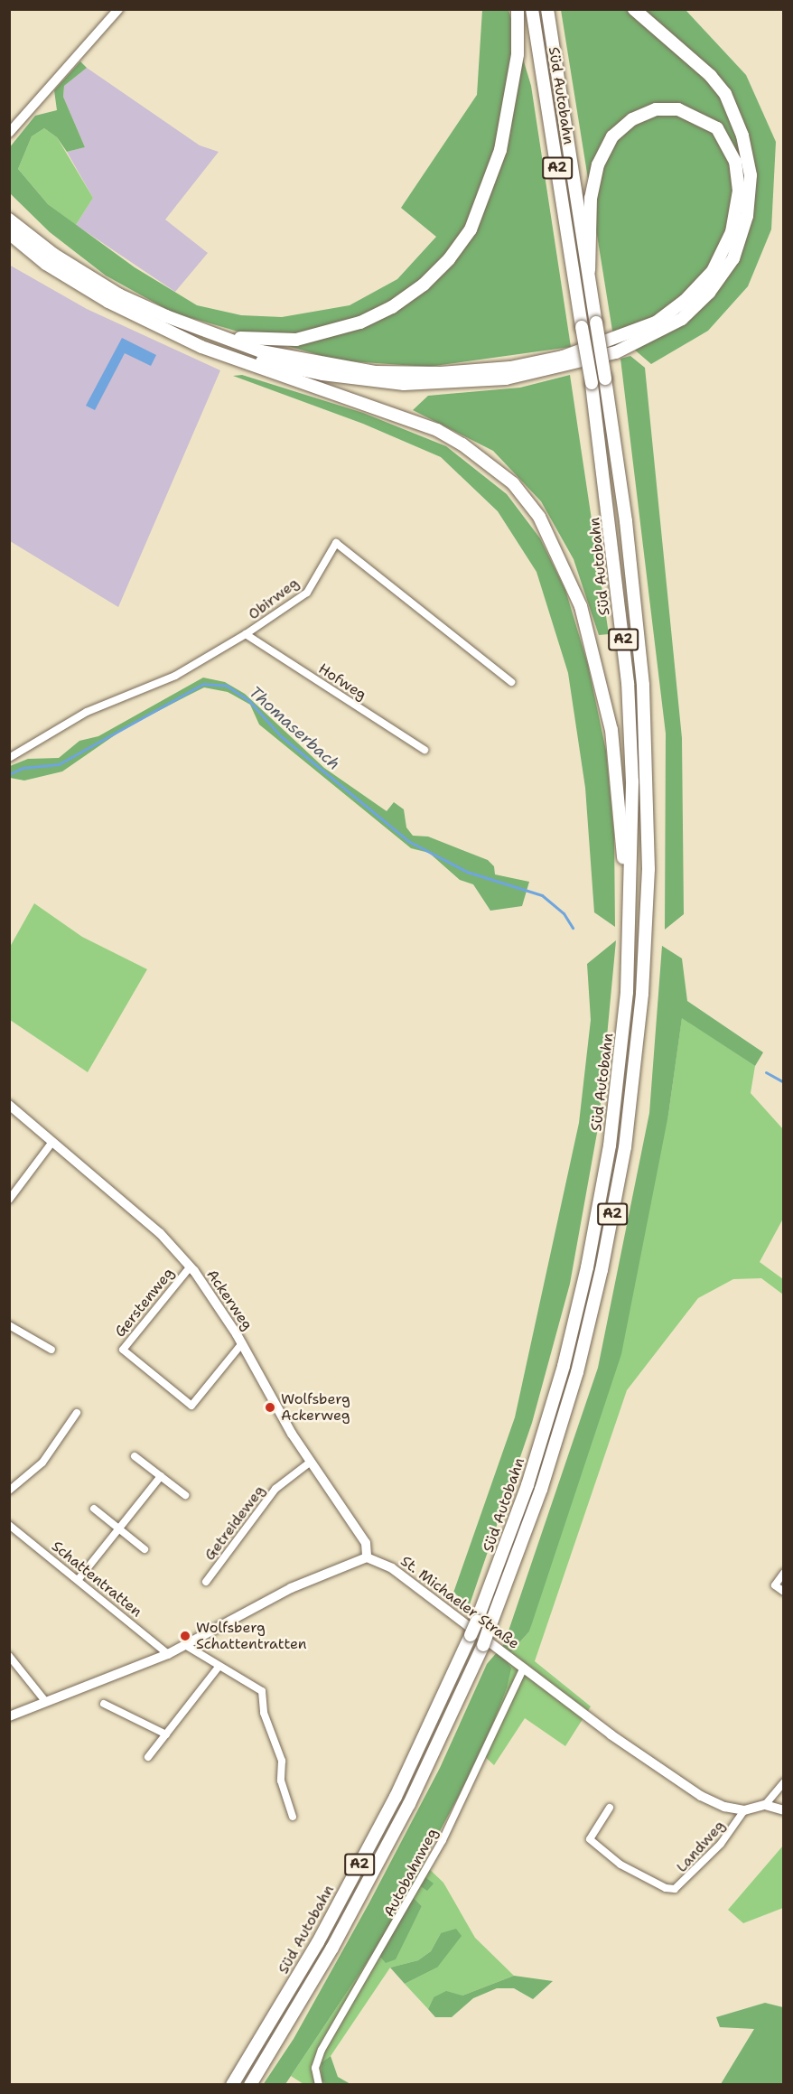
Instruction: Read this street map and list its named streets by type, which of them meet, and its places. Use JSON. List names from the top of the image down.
{
  "streets": {
    "highway": ["Süd Autobahn", "A2"],
    "main road": ["Ackerweg", "St. Michaeler Straße"],
    "street": [
      "Obirweg",
      "Hofweg",
      "Gerstenweg",
      "Getreideweg",
      "Schattentratten",
      "Landweg",
      "Autobahnweg"
    ]
  },
  "crossings": [
    ["Obirweg", "Hofweg"],
    ["Ackerweg", "Gerstenweg"],
    ["Ackerweg", "Getreideweg"],
    ["Ackerweg", "St. Michaeler Straße"],
    ["St. Michaeler Straße", "Landweg"],
    ["St. Michaeler Straße", "Autobahnweg"]
  ],
  "water": ["Thomaserbach"],
  "places": ["Wolfsberg Ackerweg", "Wolfsberg Schattentratten"]
}
